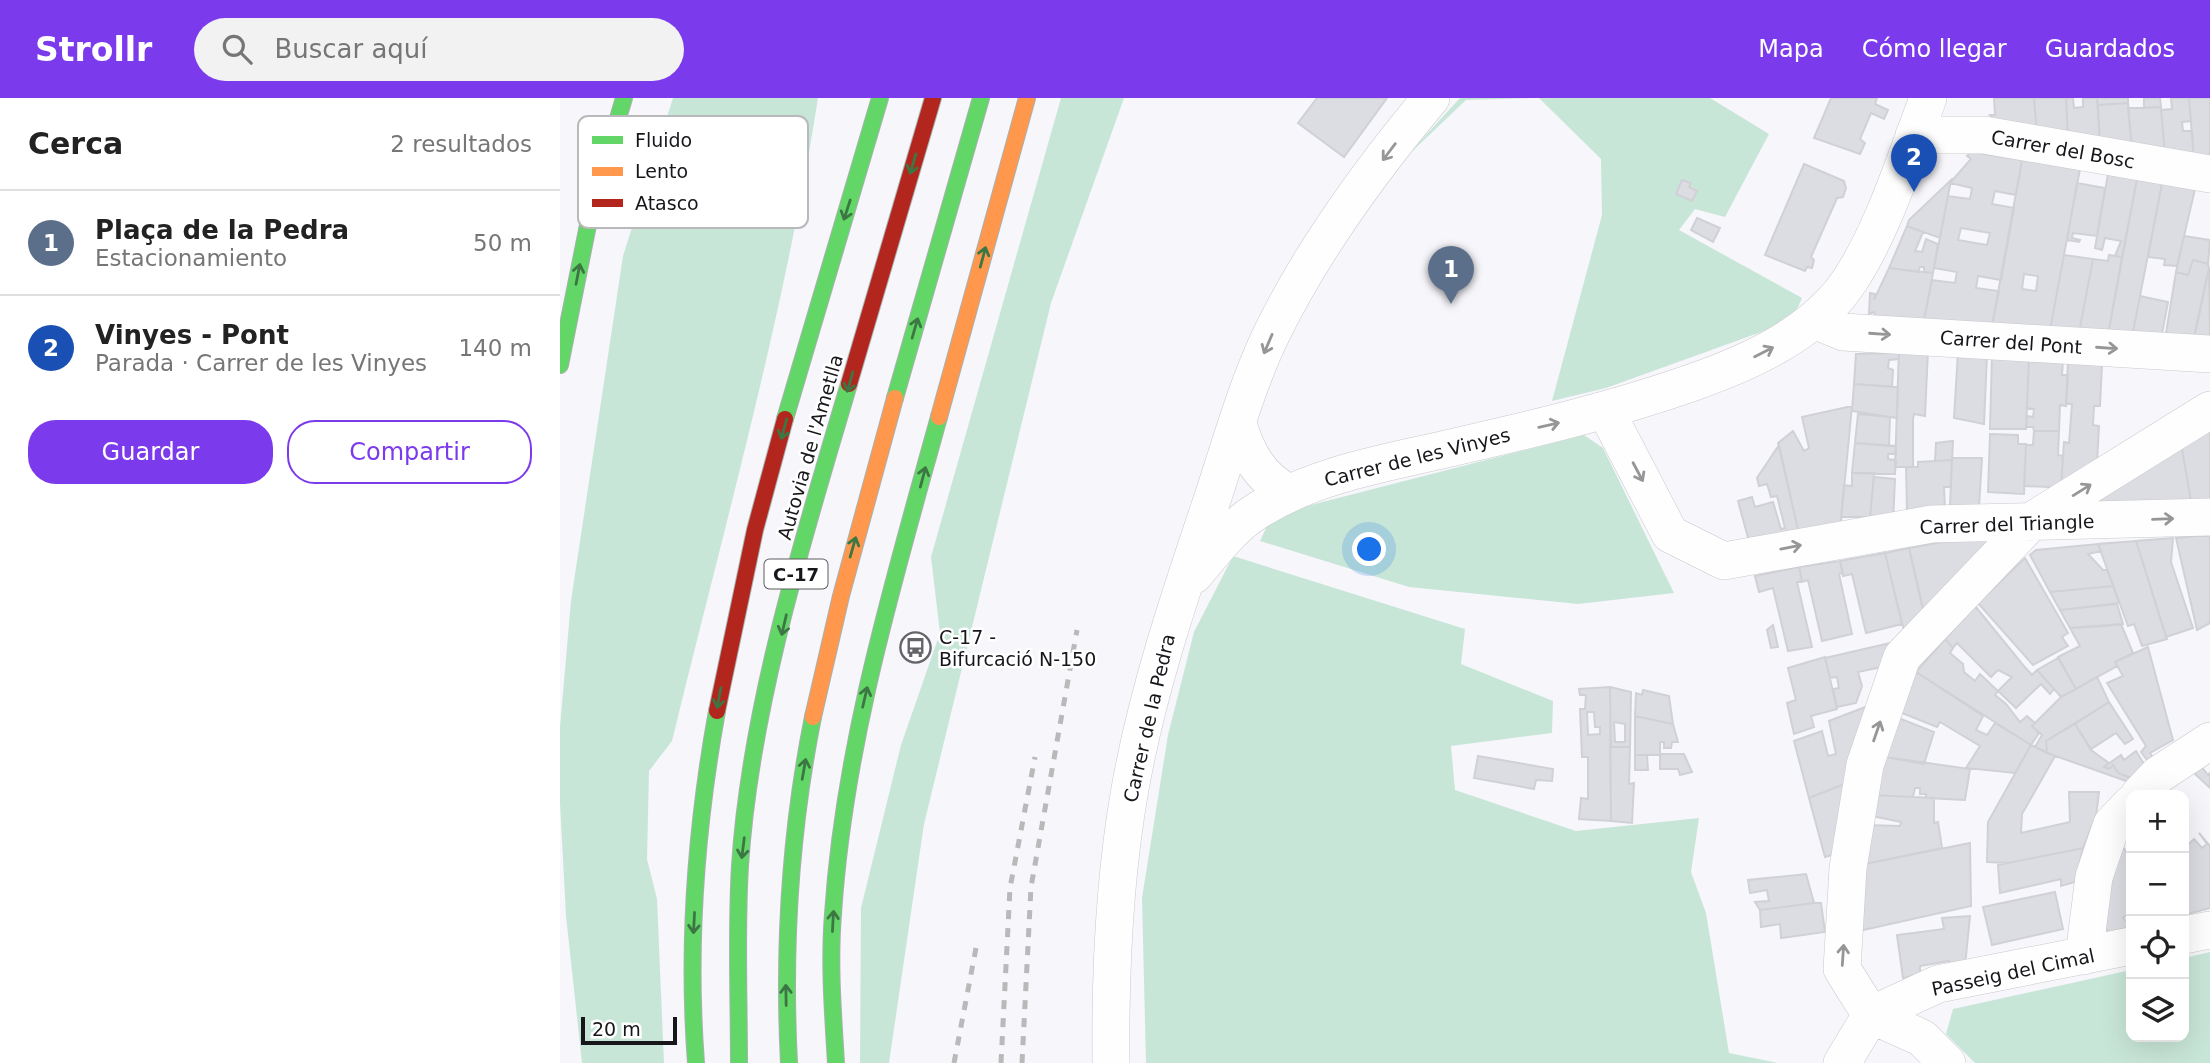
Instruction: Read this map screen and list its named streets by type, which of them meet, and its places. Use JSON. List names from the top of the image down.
{
  "streets": {
    "highway": ["Autovia de l'Ametlla", "C-17"],
    "street": [
      "Carrer del Bosc",
      "Carrer del Pont",
      "Carrer de les Vinyes",
      "Carrer del Triangle",
      "Carrer de la Pedra",
      "Passeig del Cimal"
    ]
  },
  "crossings": [
    ["Carrer del Bosc", "Carrer de les Vinyes"],
    ["Carrer del Pont", "Carrer de les Vinyes"],
    ["Carrer de les Vinyes", "Carrer del Triangle"],
    ["Carrer de les Vinyes", "Carrer de la Pedra"]
  ],
  "one_way": [
    "Carrer del Pont",
    "Carrer de les Vinyes",
    "Carrer del Triangle",
    "Carrer de la Pedra"
  ],
  "places": {
    "bus stop": ["C-17 - Bifurcació N-150"]
  },
  "legend": ["Fluido", "Lento", "Atasco"],
  "scale_bar": "20 m",
  "page": {
    "header": "Strollr",
    "search": "Buscar aquí",
    "nav": ["Mapa", "Cómo llegar", "Guardados"],
    "heading": ["Cerca", "2 resultados"],
    "pins": ["2", "1"],
    "list": [
      {
        "mark": "1",
        "name": "Plaça de la Pedra",
        "note": "Estacionamiento",
        "value": "50 m"
      },
      {
        "mark": "2",
        "name": "Vinyes - Pont",
        "note": "Parada · Carrer de les Vinyes",
        "value": "140 m"
      }
    ],
    "buttons": ["Guardar", "Compartir"],
    "map_buttons": ["+", "−"],
    "scale": "20 m"
  }
}
